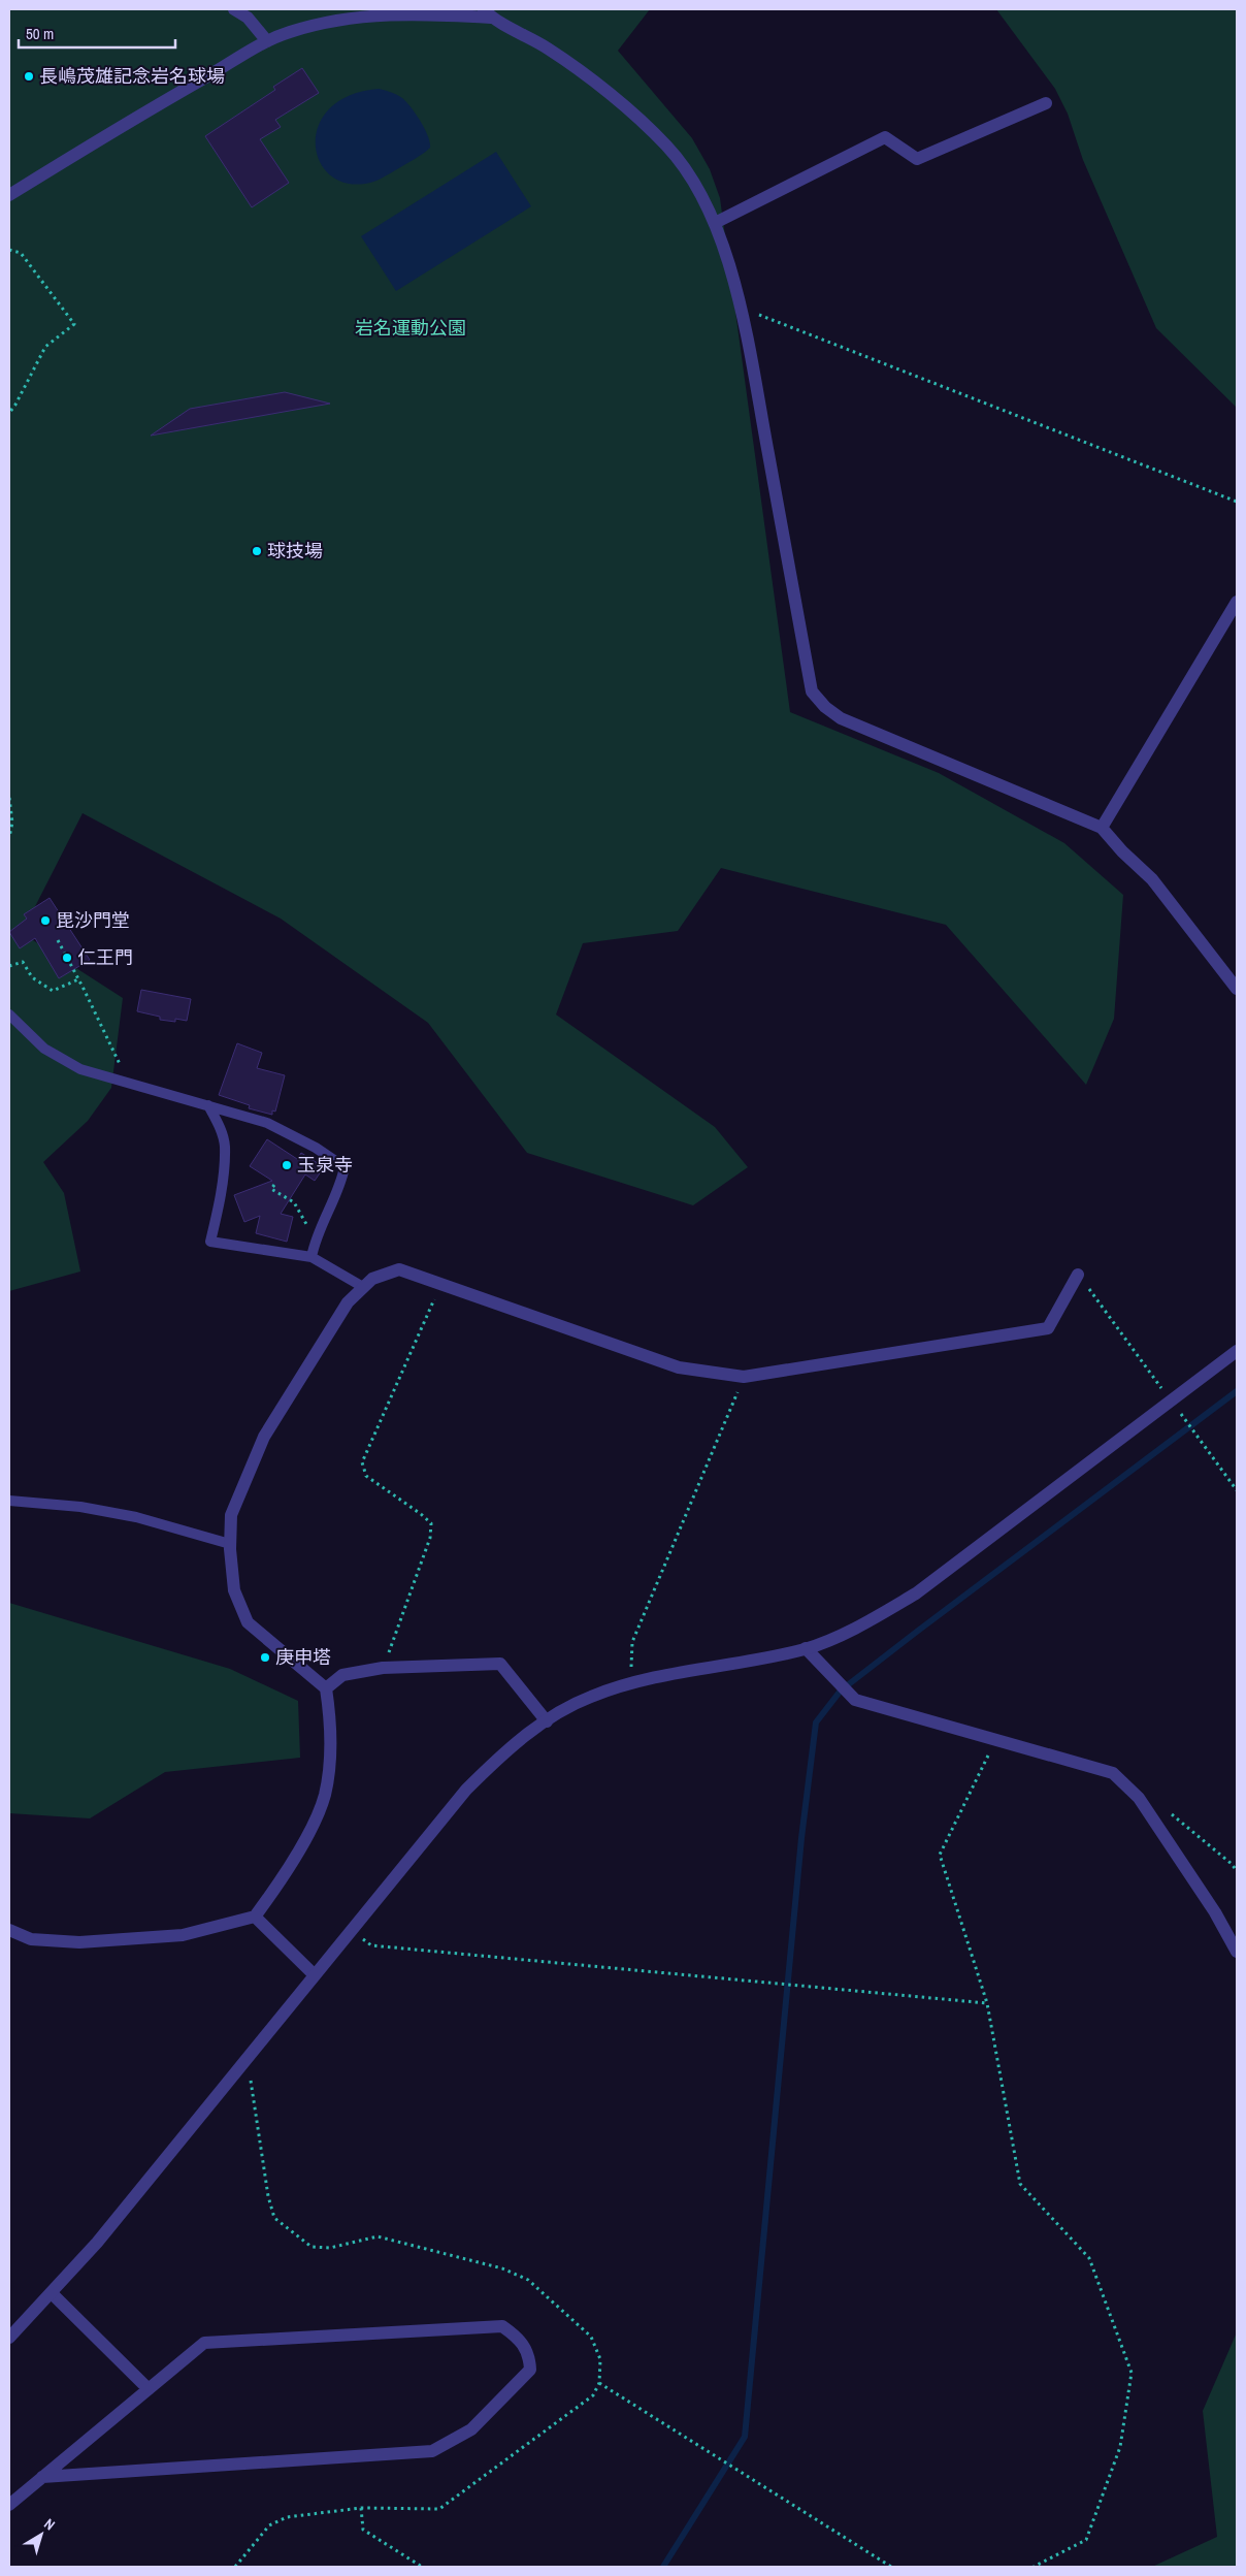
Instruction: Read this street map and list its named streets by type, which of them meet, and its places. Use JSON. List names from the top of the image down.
{
  "parks": ["岩名運動公園"],
  "places": [
    "長嶋茂雄記念岩名球場",
    "球技場",
    "毘沙門堂",
    "仁王門",
    "玉泉寺",
    "庚申塔"
  ],
  "scale_bar": "50 m",
  "north": "top right"
}
